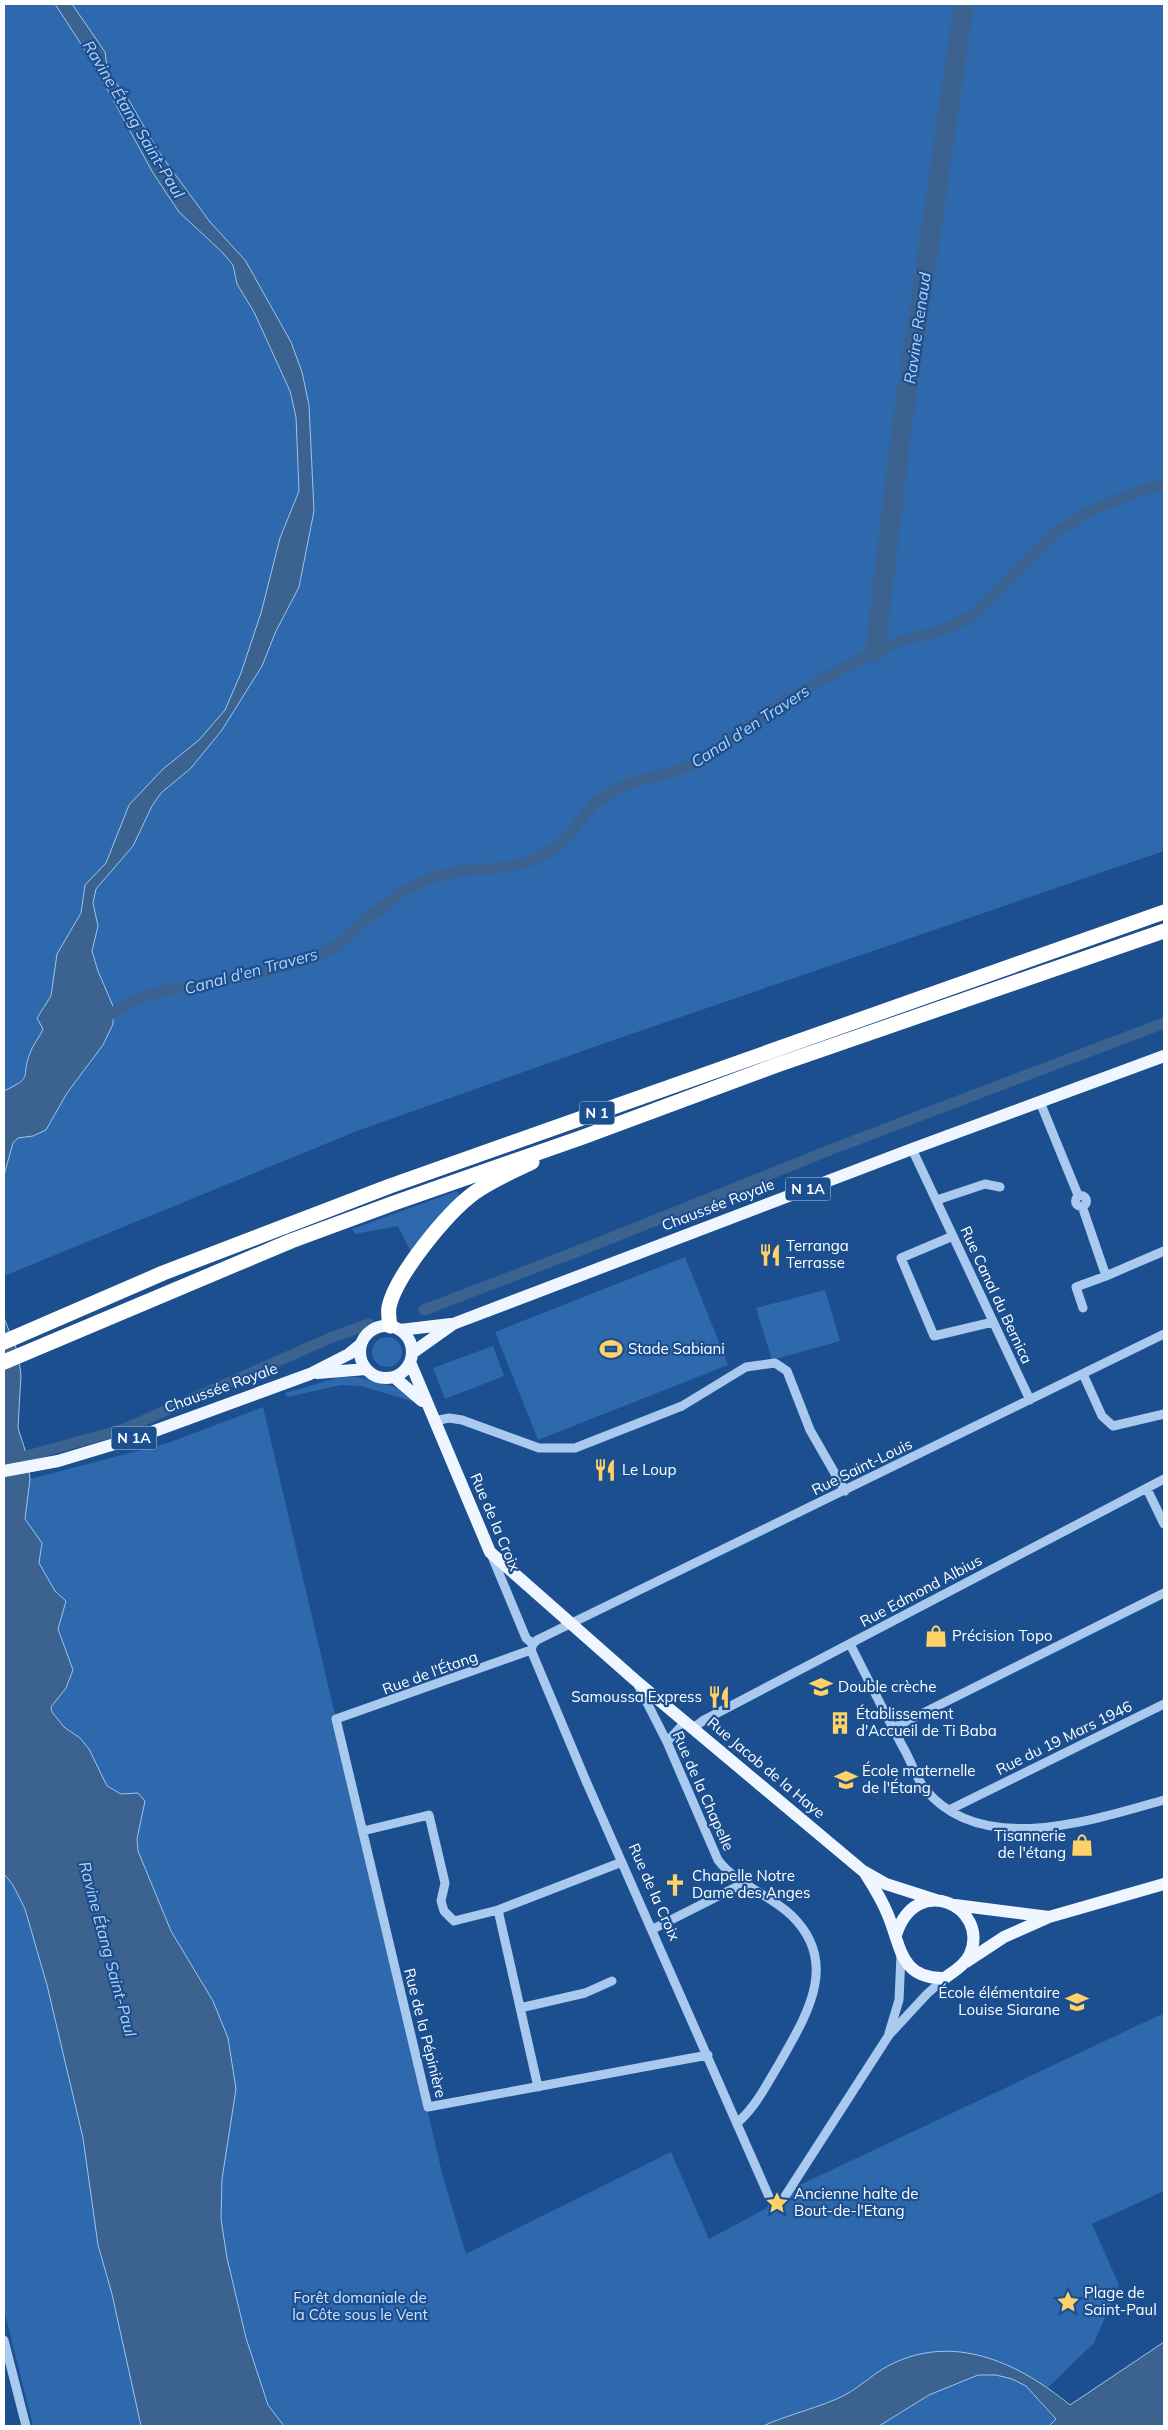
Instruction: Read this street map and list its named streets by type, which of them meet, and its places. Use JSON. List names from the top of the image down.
{
  "streets": {
    "highway": ["N 1"],
    "main road": [
      "N 1A",
      "Chaussée Royale",
      "Rue de la Croix",
      "Rue Jacob de la Haye"
    ],
    "street": [
      "Rue Canal du Bernica",
      "Rue Saint-Louis",
      "Rue Edmond Albius",
      "Rue de l'Étang",
      "Rue du 19 Mars 1946",
      "Rue de la Chapelle",
      "Rue de la Pépinière"
    ]
  },
  "crossings": [
    ["Chaussée Royale", "Rue Canal du Bernica"],
    ["Chaussée Royale", "Rue de la Croix"],
    ["Rue Canal du Bernica", "Rue Saint-Louis"],
    ["Rue Saint-Louis", "Rue de la Croix"],
    ["Rue Saint-Louis", "Rue de l'Étang"],
    ["Rue Saint-Louis", "Rue Jacob de la Haye"],
    ["Rue de la Croix", "Rue de l'Étang"],
    ["Rue de la Croix", "Rue Jacob de la Haye"],
    ["Rue de la Croix", "Rue de la Chapelle"],
    ["Rue de la Croix", "Rue de la Pépinière"],
    ["Rue Edmond Albius", "Rue Jacob de la Haye"],
    ["Rue Edmond Albius", "Rue de la Chapelle"],
    ["Rue de l'Étang", "Rue de la Pépinière"],
    ["Rue Jacob de la Haye", "Rue de la Chapelle"]
  ],
  "water": ["Ravine Étang Saint-Paul", "Ravine Renaud", "Canal d'en Travers"],
  "parks": ["Forêt domaniale de la Côte sous le Vent"],
  "places": {
    "restaurant": ["Terranga Terrasse", "Le Loup", "Samoussa Express"],
    "sports": ["Stade Sabiani"],
    "shop": ["Précision Topo", "Tisannerie de l'étang"],
    "school or university": ["Double crèche", "École maternelle de l'Étang", "École élémentaire Louise Siarane"],
    "building": ["Établissement d'Accueil de Ti Baba"],
    "church": ["Chapelle Notre Dame des Anges"],
    "place": ["Ancienne halte de Bout-de-l'Etang", "Plage de Saint-Paul"]
  }
}
